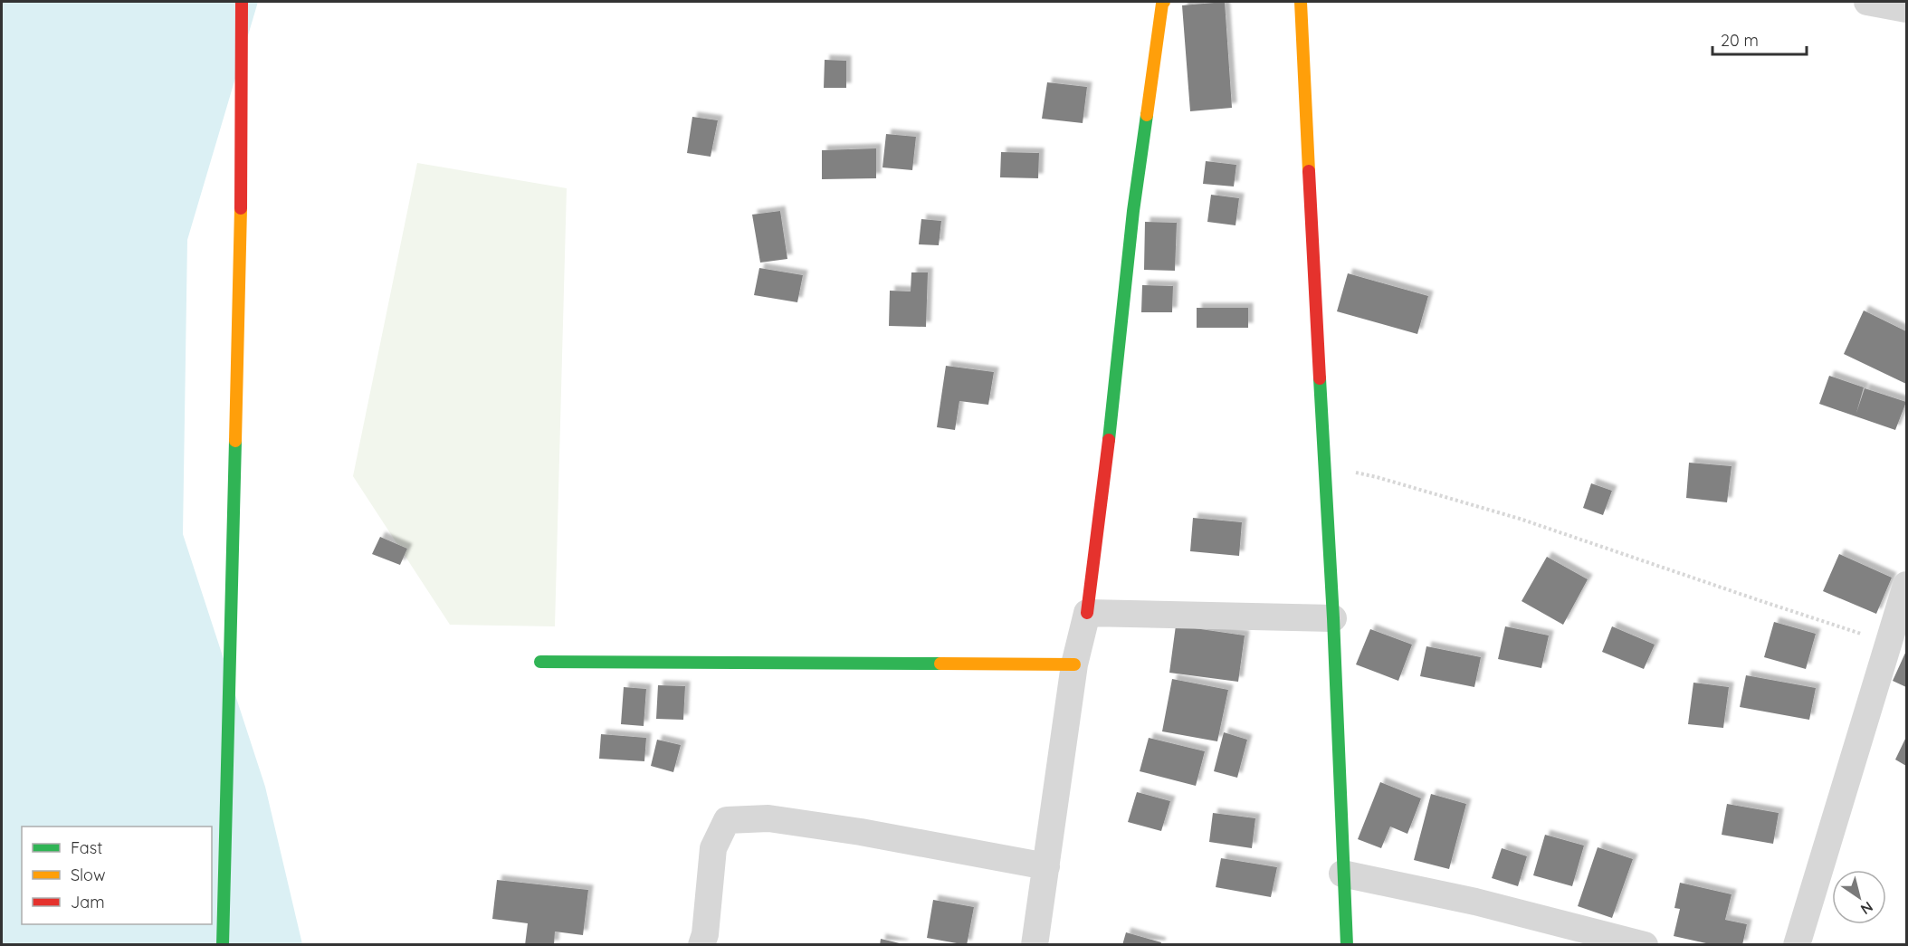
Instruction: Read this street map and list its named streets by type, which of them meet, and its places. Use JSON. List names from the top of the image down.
{
  "legend": ["Fast", "Slow", "Jam"],
  "scale_bar": "20 m",
  "north": "bottom right"
}
